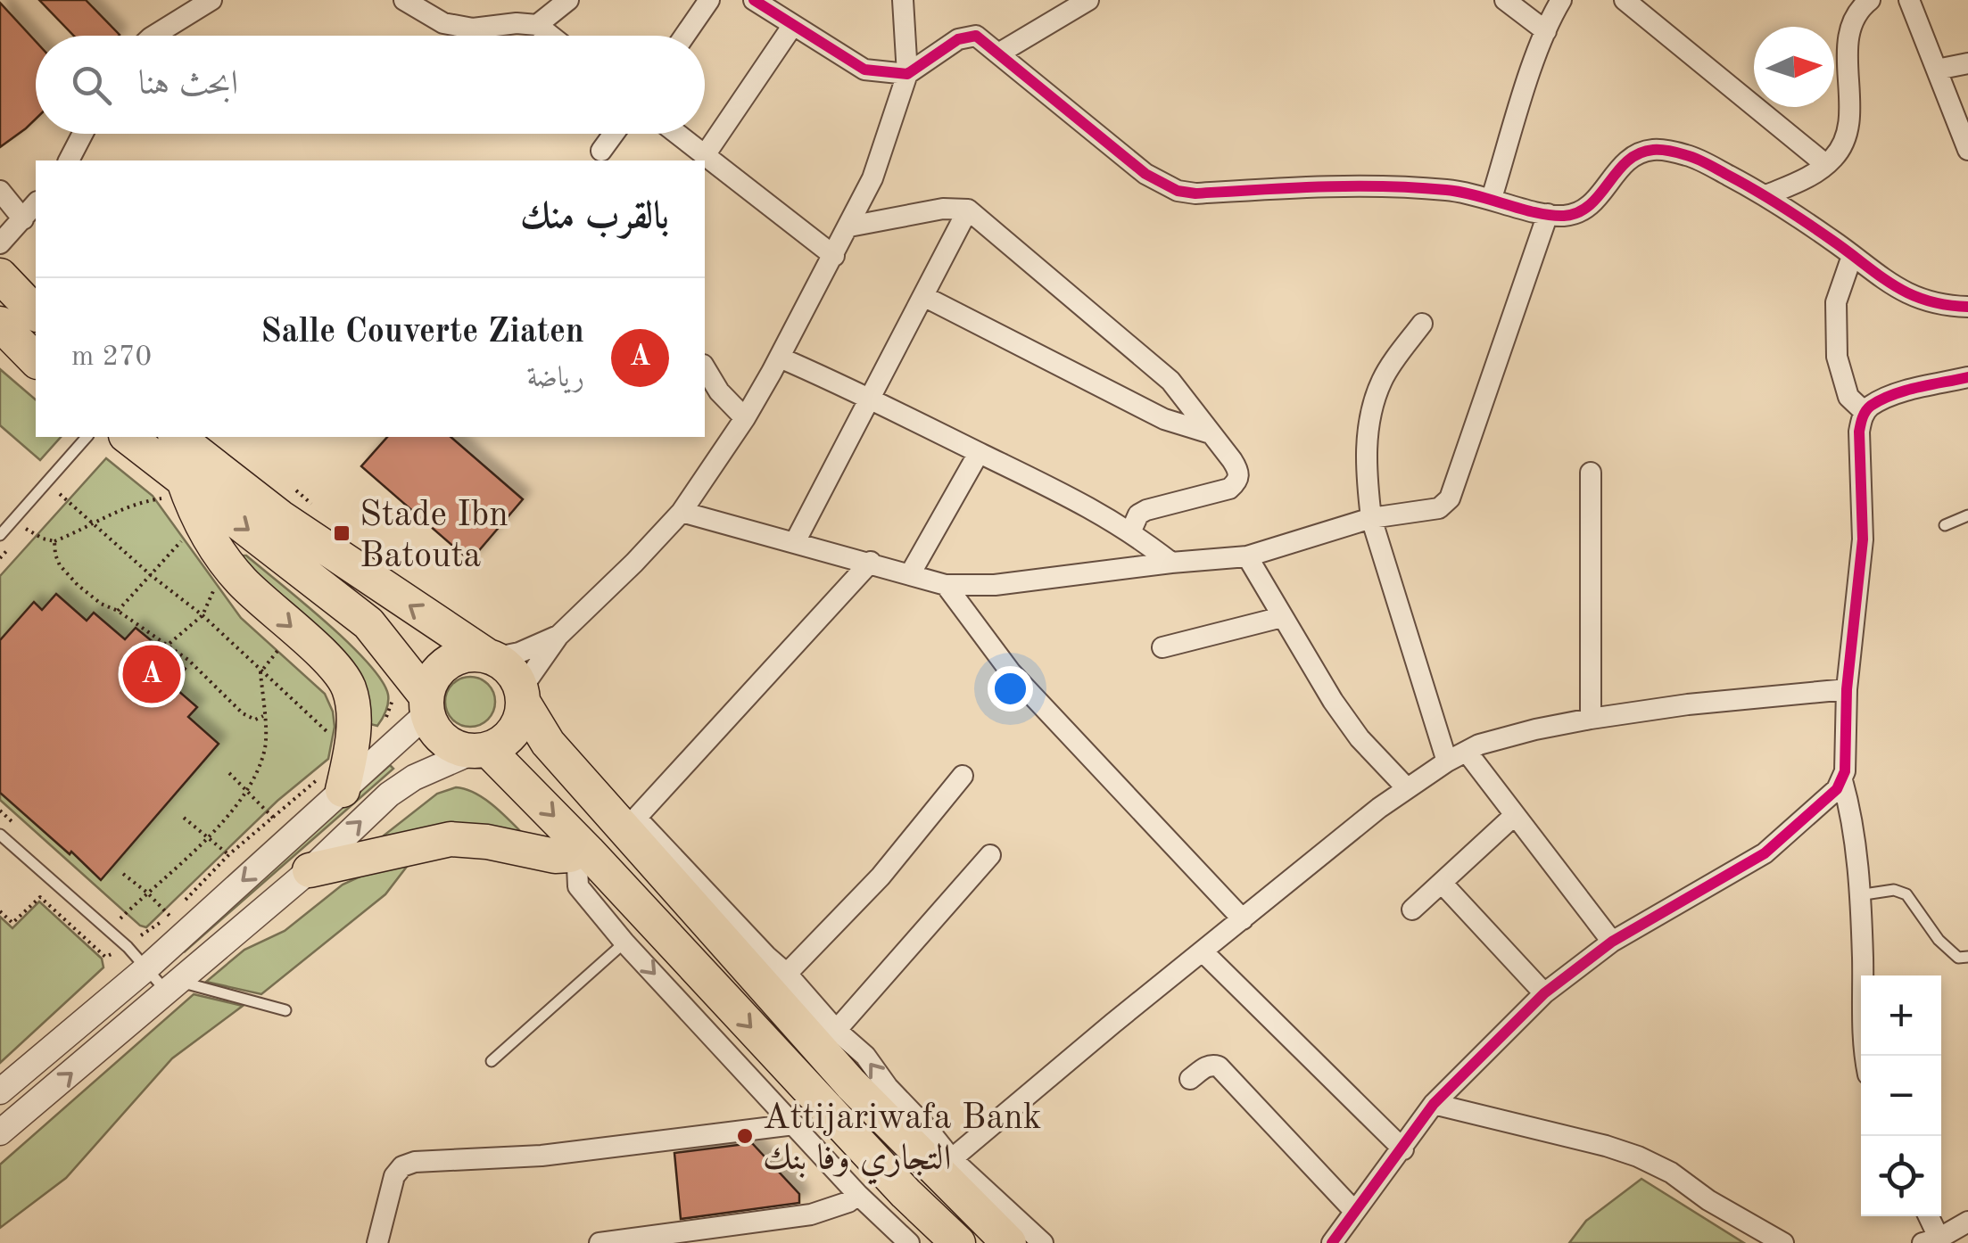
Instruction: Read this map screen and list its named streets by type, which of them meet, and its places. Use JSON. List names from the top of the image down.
{
  "places": {
    "transit": ["Stade Ibn Batouta"],
    "other": ["Attijariwafa Bank التجاري وفا بنك"]
  },
  "north": "right",
  "page": {
    "search": "ابحث هنا",
    "heading": "بالقرب منك",
    "list": [
      {
        "mark": "A",
        "name": "Salle Couverte Ziaten",
        "note": "رياضة",
        "value": "270 m"
      }
    ],
    "pins": "A",
    "map_buttons": ["+", "−"]
  }
}
